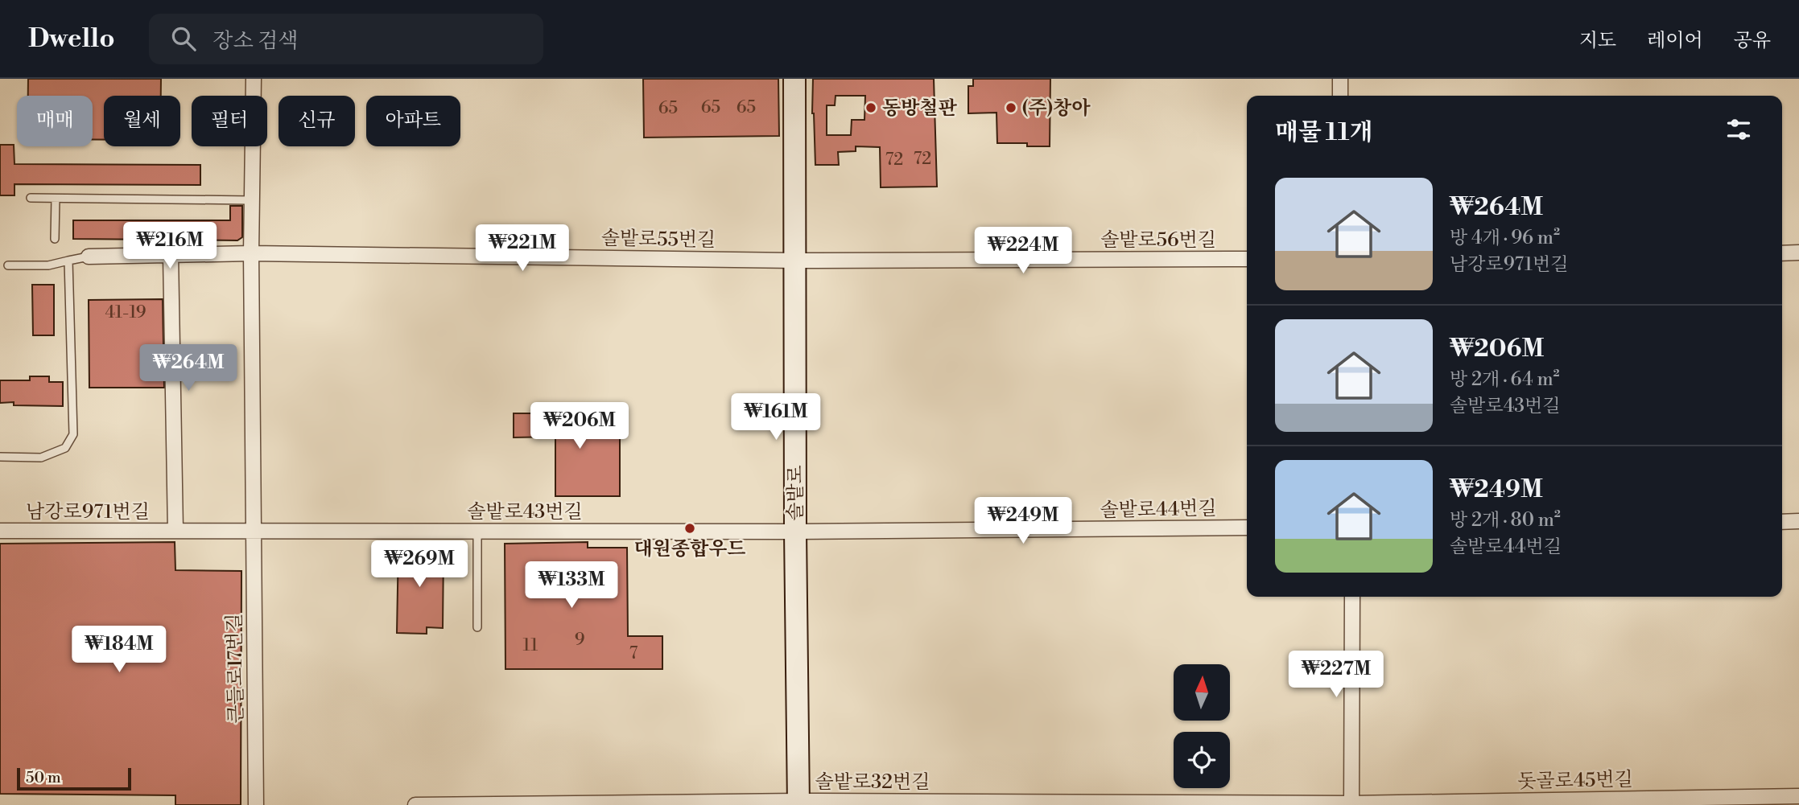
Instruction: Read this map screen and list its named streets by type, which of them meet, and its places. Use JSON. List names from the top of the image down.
{
  "streets": {
    "street": [
      "솔밭로55번길",
      "솔밭로56번길",
      "솔밭로",
      "솔밭로44번길",
      "남강로971번길",
      "솔밭로43번길",
      "큰들로17번길",
      "돗골로45번길",
      "솔밭로32번길"
    ]
  },
  "crossings": [
    ["솔밭로55번길", "솔밭로56번길"],
    ["솔밭로55번길", "솔밭로"],
    ["솔밭로55번길", "큰들로17번길"],
    ["솔밭로56번길", "솔밭로"],
    ["솔밭로", "솔밭로44번길"],
    ["솔밭로", "솔밭로43번길"],
    ["솔밭로", "솔밭로32번길"],
    ["솔밭로44번길", "솔밭로43번길"],
    ["남강로971번길", "솔밭로43번길"],
    ["남강로971번길", "큰들로17번길"],
    ["솔밭로43번길", "큰들로17번길"],
    ["돗골로45번길", "솔밭로32번길"]
  ],
  "places": ["동방철판", "(주)창아", "대원종합우드"],
  "house_numbers": [
    "65",
    "65",
    "65",
    "72",
    "72",
    "41-19",
    "9",
    "11",
    "7"
  ],
  "scale_bar": "50 m",
  "north": "top",
  "page": {
    "header": "Dwello",
    "search": "장소 검색",
    "nav": ["지도", "레이어", "공유"],
    "chip": [
      "매매",
      "월세",
      "필터",
      "신규",
      "아파트"
    ],
    "heading": "매물 11개",
    "list": [
      {
        "name": "₩264M",
        "note": "방 4개 · 96 m² · 남강로971번길"
      },
      {
        "name": "₩206M",
        "note": "방 2개 · 64 m² · 솔밭로43번길"
      },
      {
        "name": "₩249M",
        "note": "방 2개 · 80 m² · 솔밭로44번길"
      }
    ],
    "price": [
      "₩216M",
      "₩221M",
      "₩224M",
      "₩264M",
      "₩161M",
      "₩206M",
      "₩249M",
      "₩269M",
      "₩133M",
      "₩184M",
      "₩227M"
    ],
    "scale": "50 m"
  }
}
